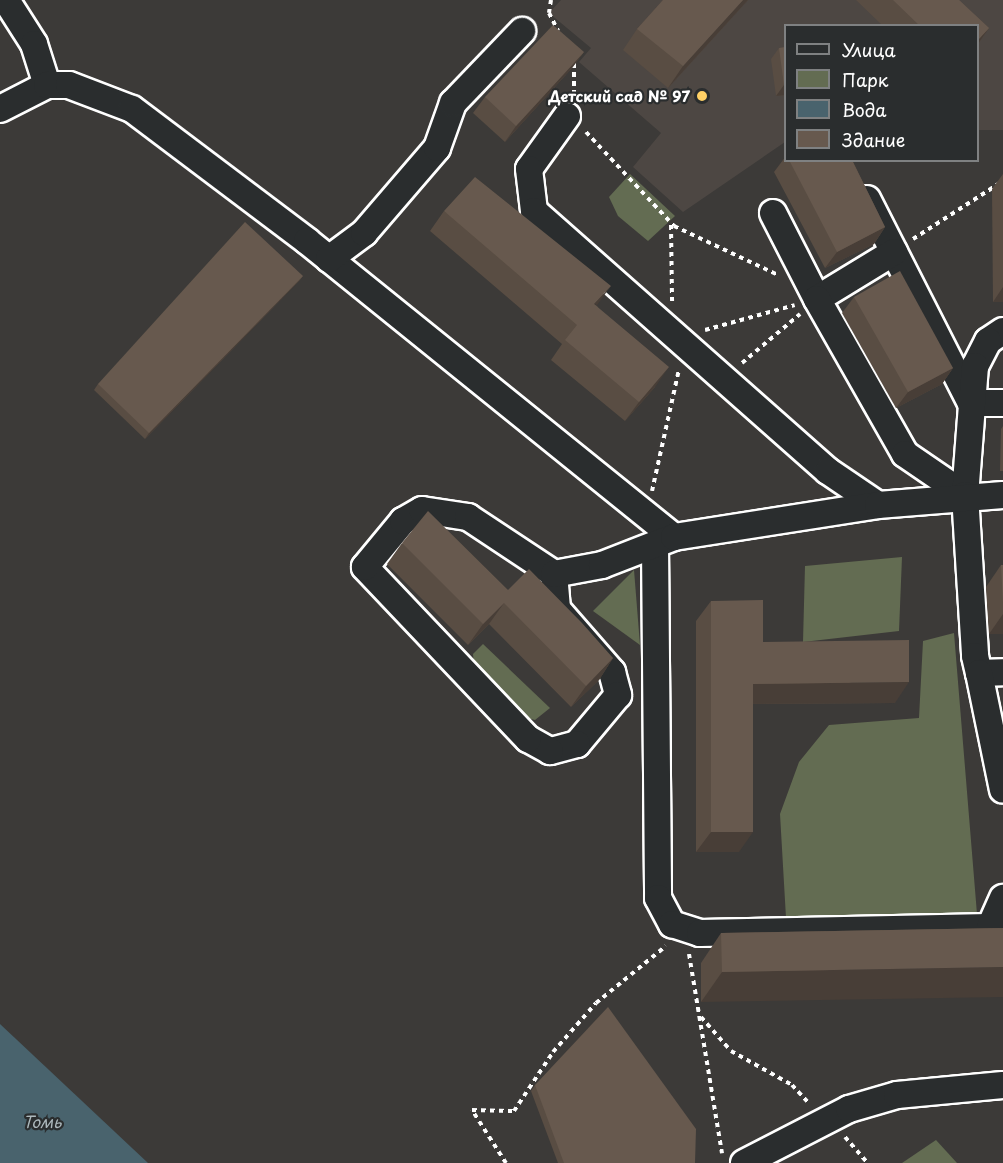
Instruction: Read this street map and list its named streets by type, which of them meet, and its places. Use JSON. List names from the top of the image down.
{
  "water": ["Томь"],
  "places": ["Детский сад № 97"],
  "legend": [
    "Улица",
    "Парк",
    "Вода",
    "Здание"
  ]
}
